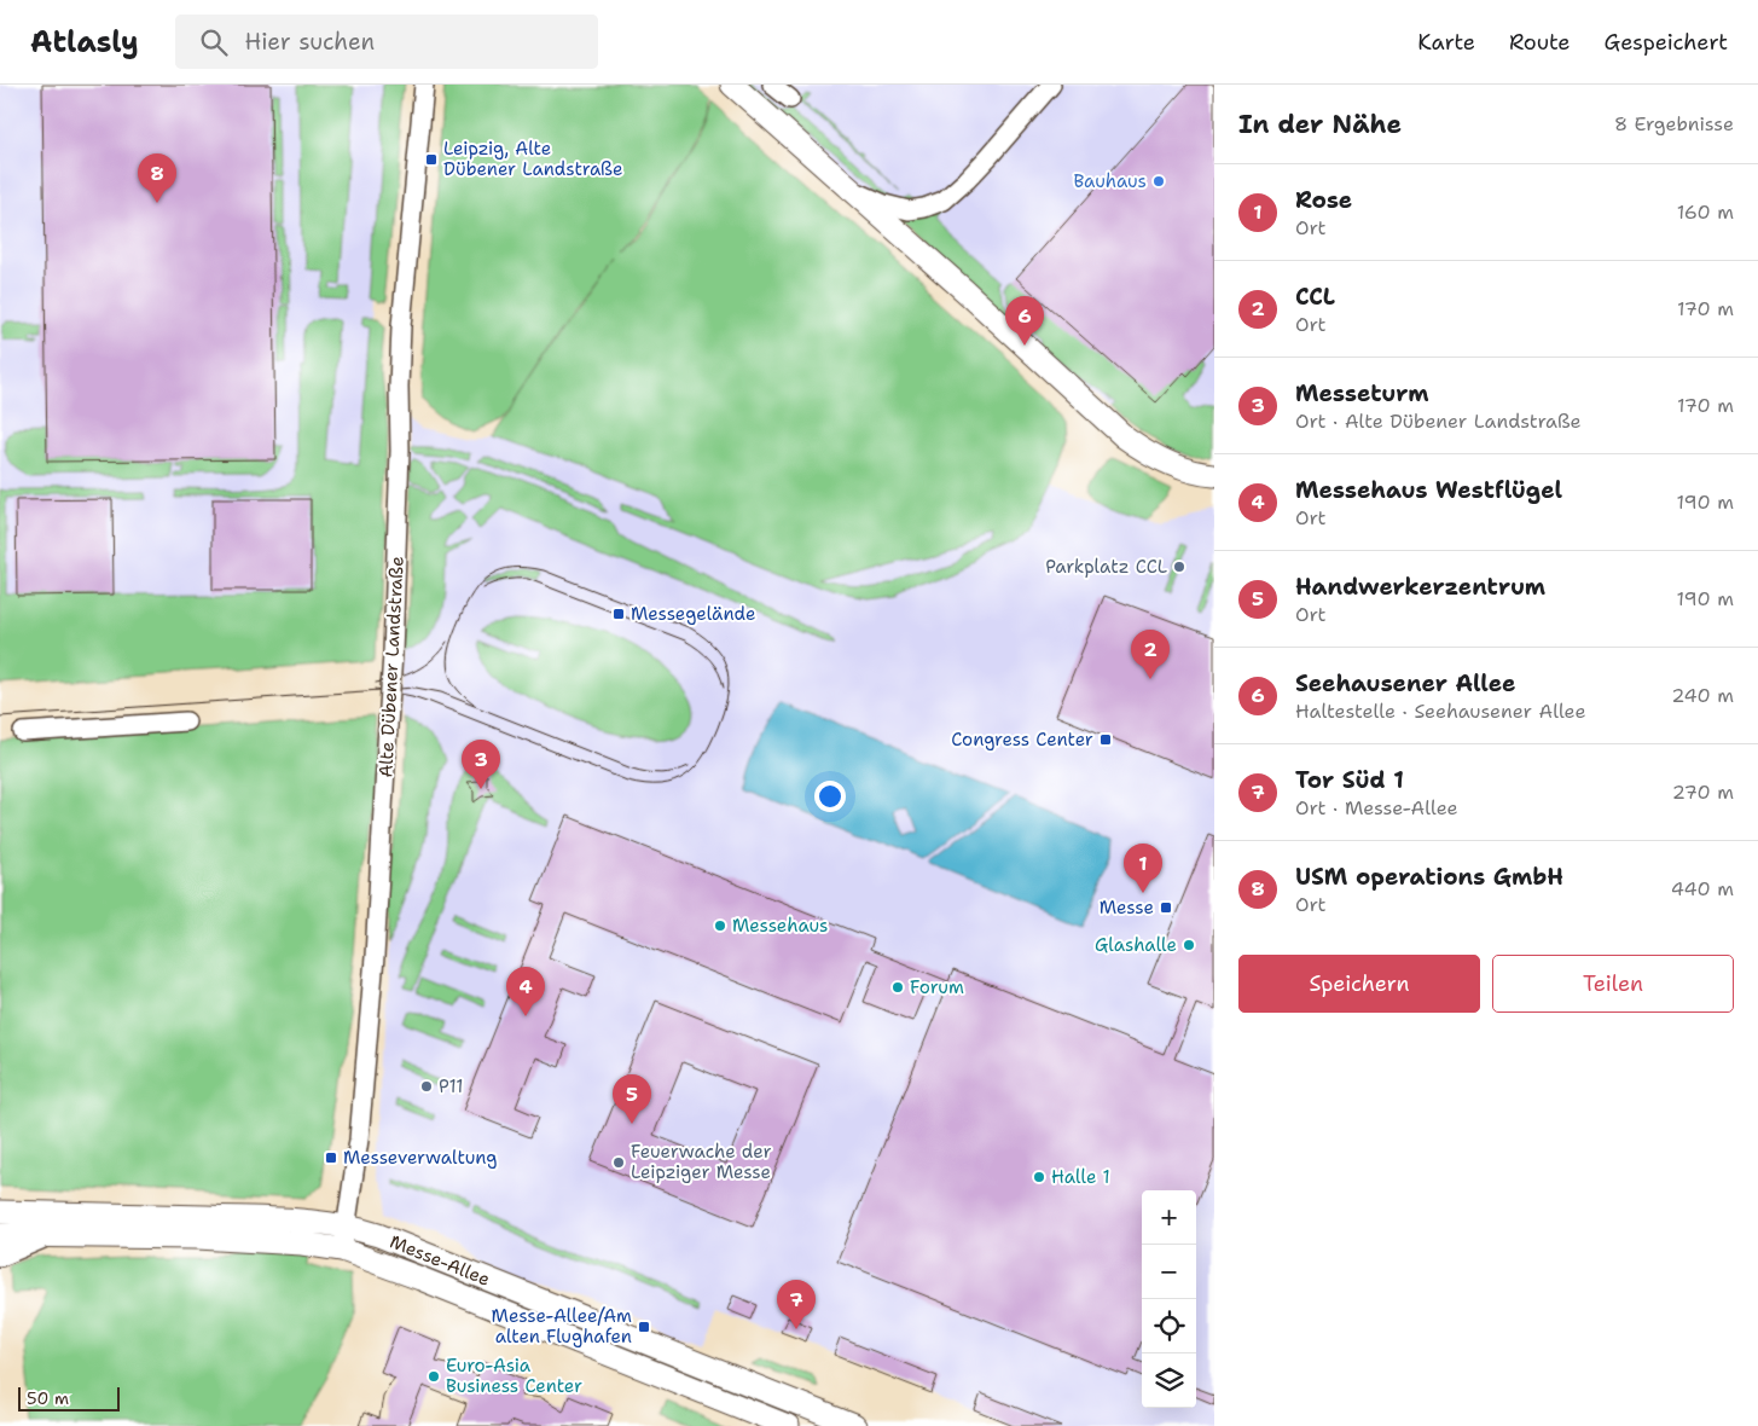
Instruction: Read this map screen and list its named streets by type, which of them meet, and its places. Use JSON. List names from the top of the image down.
{
  "streets": {
    "main road": ["Messe-Allee"],
    "street": ["Alte Dübener Landstraße"]
  },
  "crossings": [
    ["Alte Dübener Landstraße", "Messe-Allee"]
  ],
  "places": {
    "transit": [
      "Leipzig, Alte Dübener Landstraße",
      "Messegelände",
      "Congress Center",
      "Messe",
      "Messeverwaltung",
      "Messe-Allee/Am alten Flughafen"
    ],
    "other": [
      "Bauhaus",
      "Parkplatz CCL",
      "Messehaus",
      "Glashalle",
      "Forum",
      "P11",
      "Feuerwache der Leipziger Messe",
      "Halle 1",
      "Euro-Asia Business Center"
    ]
  },
  "scale_bar": "50 m",
  "page": {
    "header": "Atlasly",
    "search": "Hier suchen",
    "nav": ["Karte", "Route", "Gespeichert"],
    "heading": ["In der Nähe", "8 Ergebnisse"],
    "pins": [
      "8",
      "6",
      "2",
      "3",
      "1",
      "4",
      "5",
      "7"
    ],
    "list": [
      {
        "mark": "1",
        "name": "Rose",
        "note": "Ort",
        "value": "160 m"
      },
      {
        "mark": "2",
        "name": "CCL",
        "note": "Ort",
        "value": "170 m"
      },
      {
        "mark": "3",
        "name": "Messeturm",
        "note": "Ort · Alte Dübener Landstraße",
        "value": "170 m"
      },
      {
        "mark": "4",
        "name": "Messehaus Westflügel",
        "note": "Ort",
        "value": "190 m"
      },
      {
        "mark": "5",
        "name": "Handwerkerzentrum",
        "note": "Ort",
        "value": "190 m"
      },
      {
        "mark": "6",
        "name": "Seehausener Allee",
        "note": "Haltestelle · Seehausener Allee",
        "value": "240 m"
      },
      {
        "mark": "7",
        "name": "Tor Süd 1",
        "note": "Ort · Messe-Allee",
        "value": "270 m"
      },
      {
        "mark": "8",
        "name": "USM operations GmbH",
        "note": "Ort",
        "value": "440 m"
      }
    ],
    "buttons": ["Speichern", "Teilen"],
    "map_buttons": ["+", "−"],
    "scale": "50 m"
  }
}
